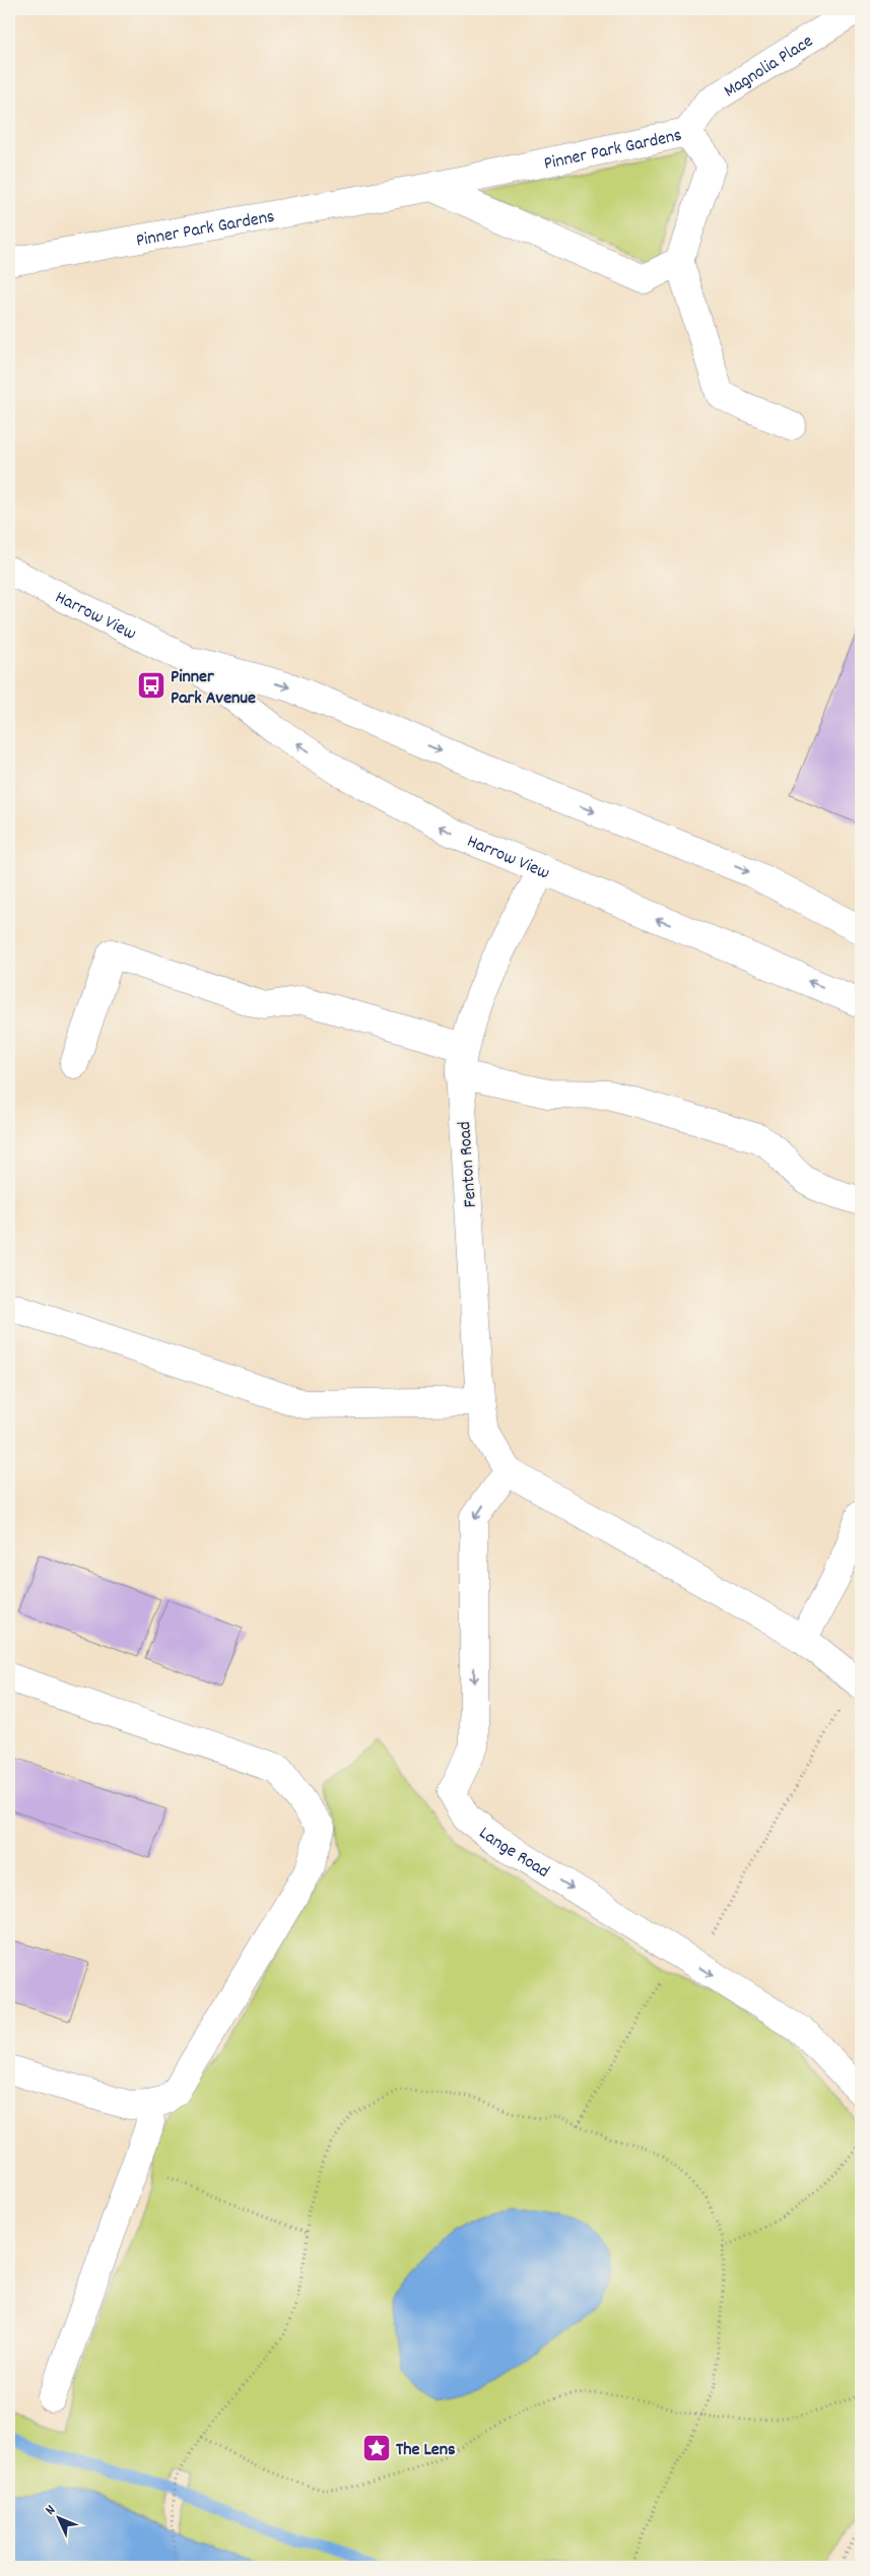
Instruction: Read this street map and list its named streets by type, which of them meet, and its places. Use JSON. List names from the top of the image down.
{
  "streets": {
    "street": [
      "Magnolia Place",
      "Pinner Park Gardens",
      "Harrow View",
      "Fenton Road",
      "Lange Road"
    ]
  },
  "crossings": [
    ["Magnolia Place", "Pinner Park Gardens"],
    ["Harrow View", "Fenton Road"],
    ["Fenton Road", "Lange Road"]
  ],
  "one_way": ["Lange Road"],
  "places": {
    "bus stop": ["Pinner Park Avenue"],
    "place": ["The Lens"]
  },
  "north": "top left"
}
